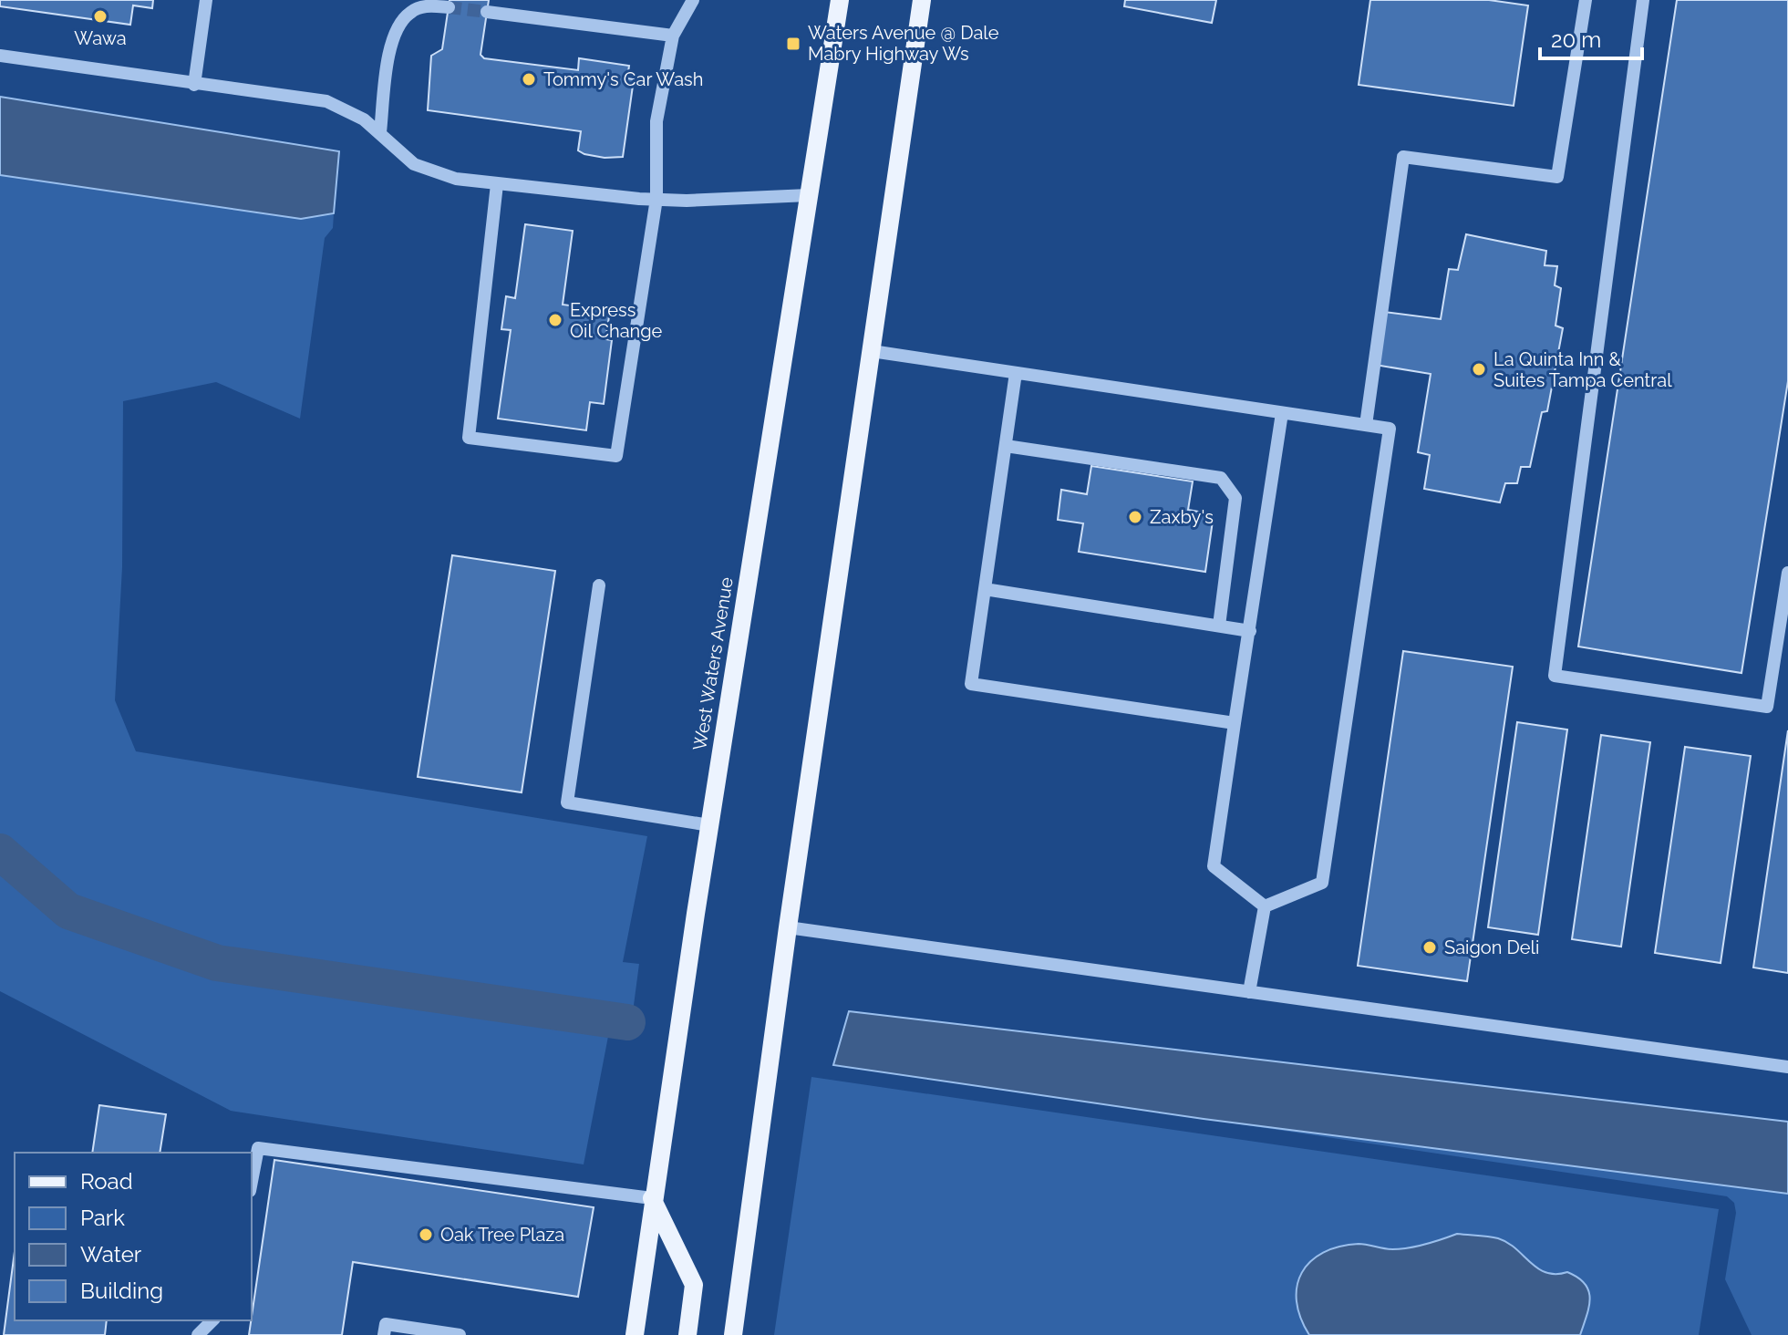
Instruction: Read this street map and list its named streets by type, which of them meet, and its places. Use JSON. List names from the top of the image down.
{
  "streets": {
    "main road": ["West Waters Avenue"]
  },
  "places": {
    "other": [
      "Wawa",
      "Tommy's Car Wash",
      "Express Oil Change",
      "La Quinta Inn & Suites Tampa Central",
      "Zaxby's",
      "Saigon Deli",
      "Oak Tree Plaza"
    ],
    "transit": ["Waters Avenue @ Dale Mabry Highway Ws"]
  },
  "legend": [
    "Road",
    "Park",
    "Water",
    "Building"
  ],
  "scale_bar": "20 m"
}
